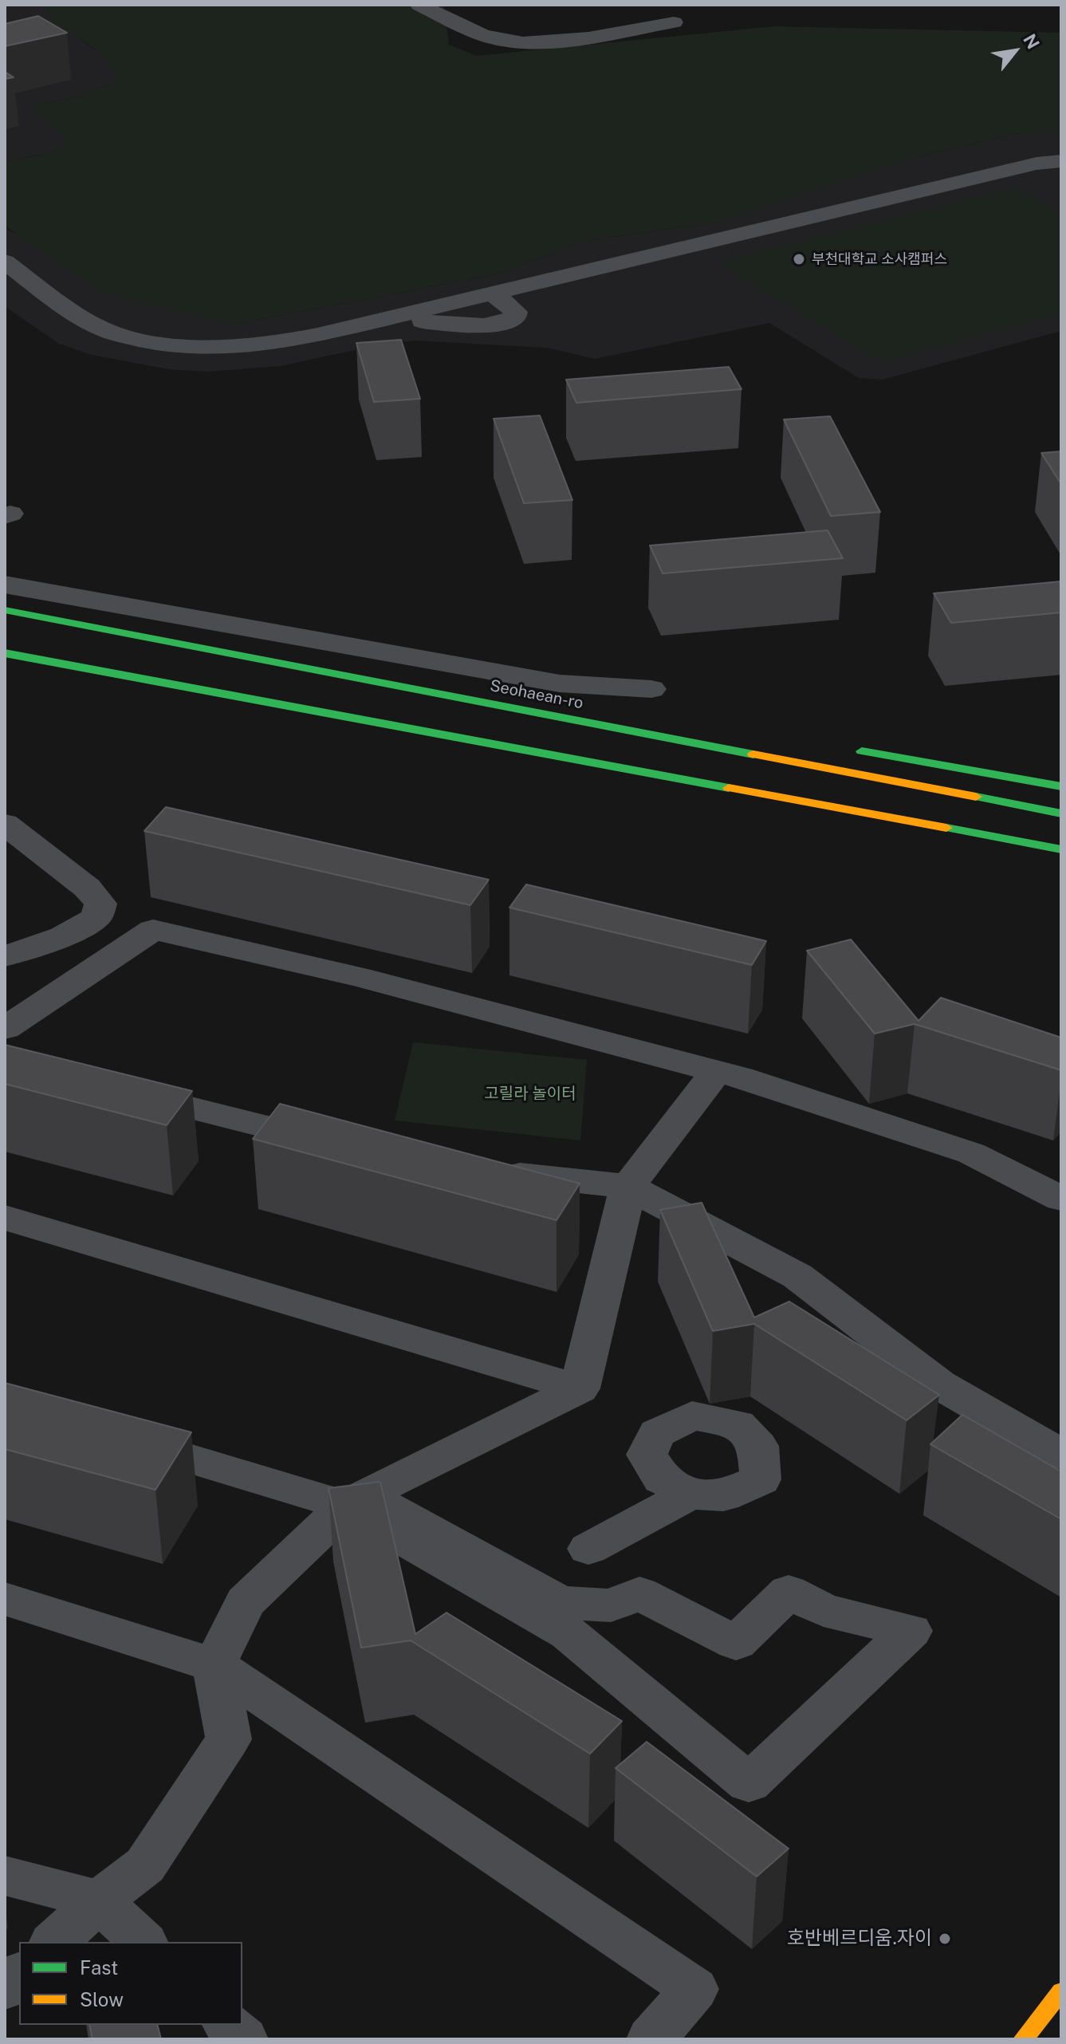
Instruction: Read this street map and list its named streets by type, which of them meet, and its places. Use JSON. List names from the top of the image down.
{
  "streets": {
    "main road": ["Seohaean-ro"]
  },
  "parks": ["고릴라 놀이터"],
  "places": ["부천대학교 소사캠퍼스", "호반베르디움.자이"],
  "legend": ["Fast", "Slow"],
  "north": "top right"
}
